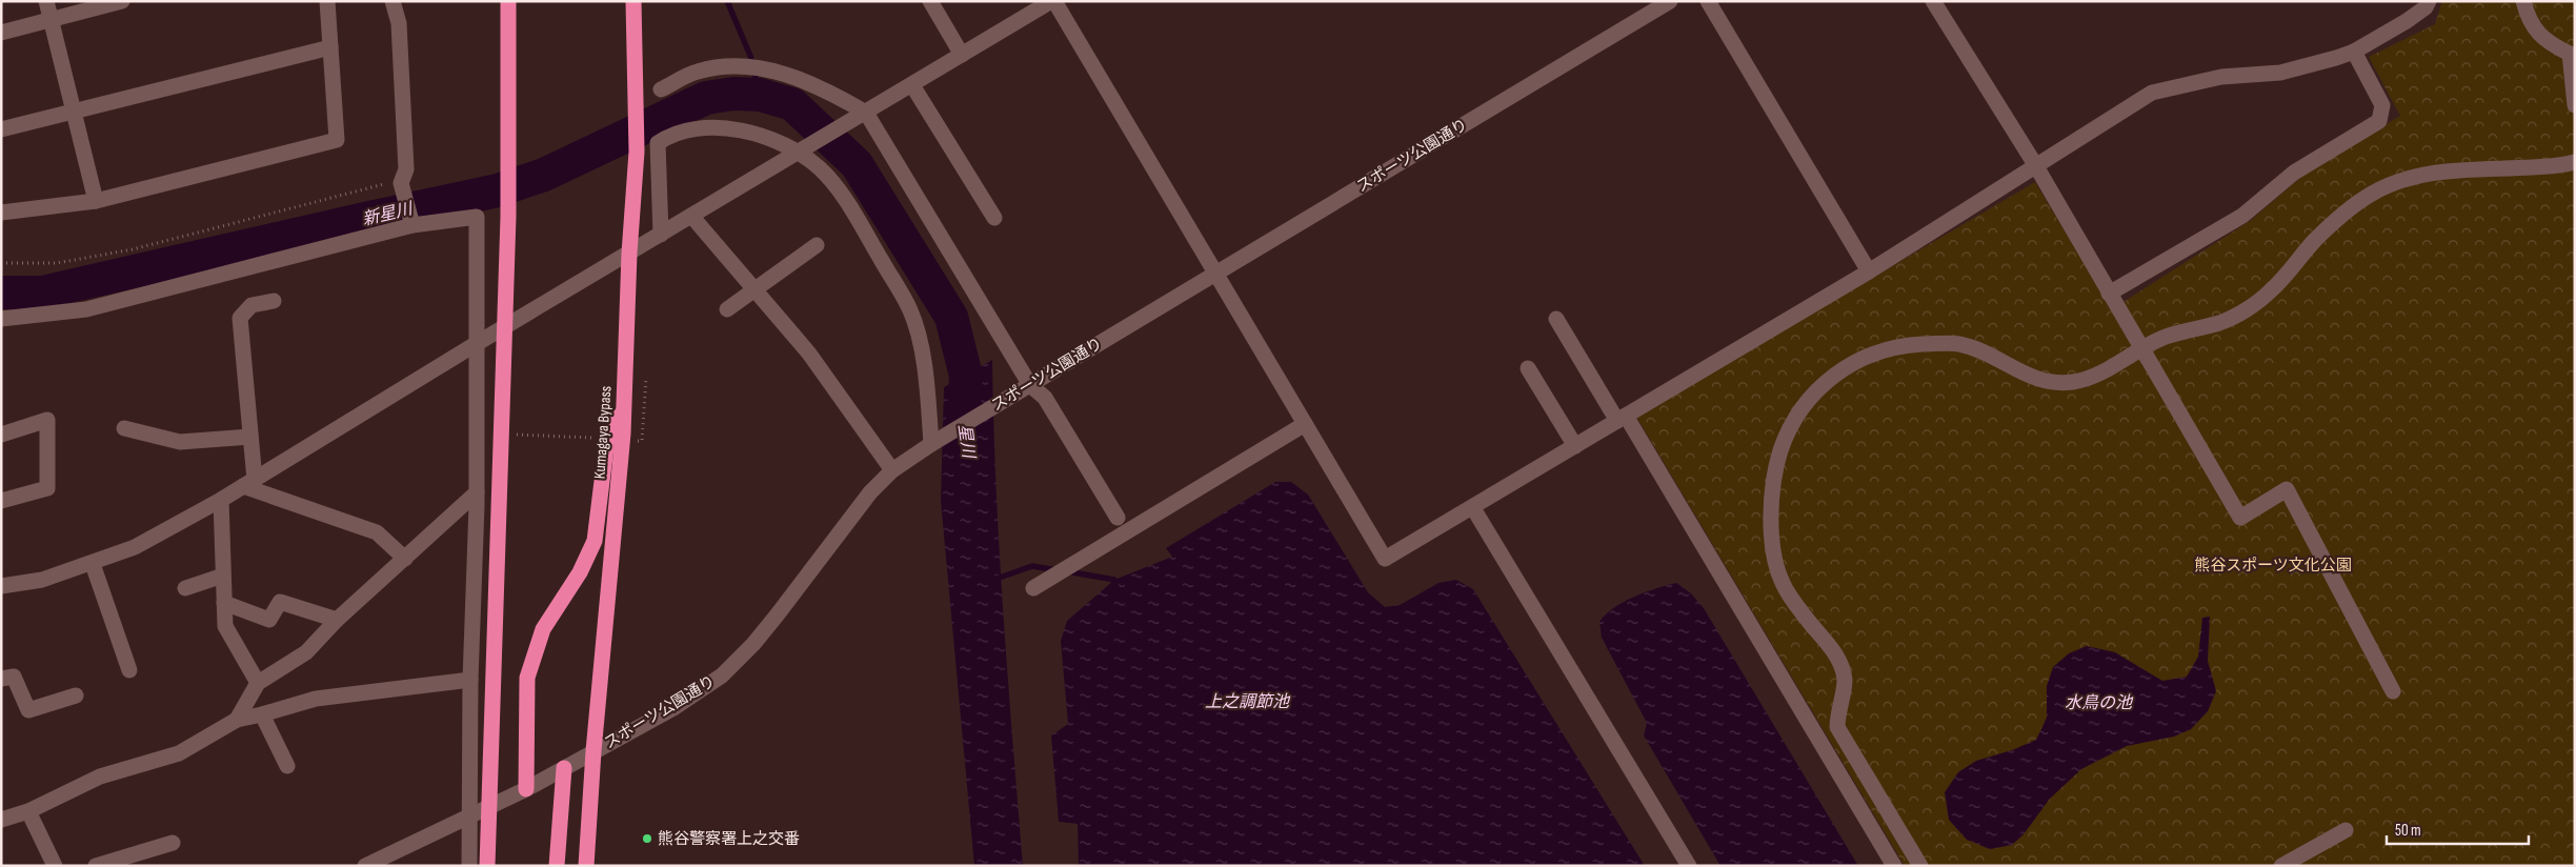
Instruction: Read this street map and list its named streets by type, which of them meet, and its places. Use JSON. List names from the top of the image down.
{
  "streets": {
    "highway": ["Kumagaya Bypass"],
    "street": ["スポーツ公園通り"]
  },
  "crossings": [
    ["スポーツ公園通り", "Kumagaya Bypass"]
  ],
  "water": [
    "新星川",
    "星川",
    "上之調節池",
    "水鳥の池"
  ],
  "parks": ["熊谷スポーツ文化公園"],
  "places": ["熊谷警察署上之交番"],
  "scale_bar": "50 m"
}
